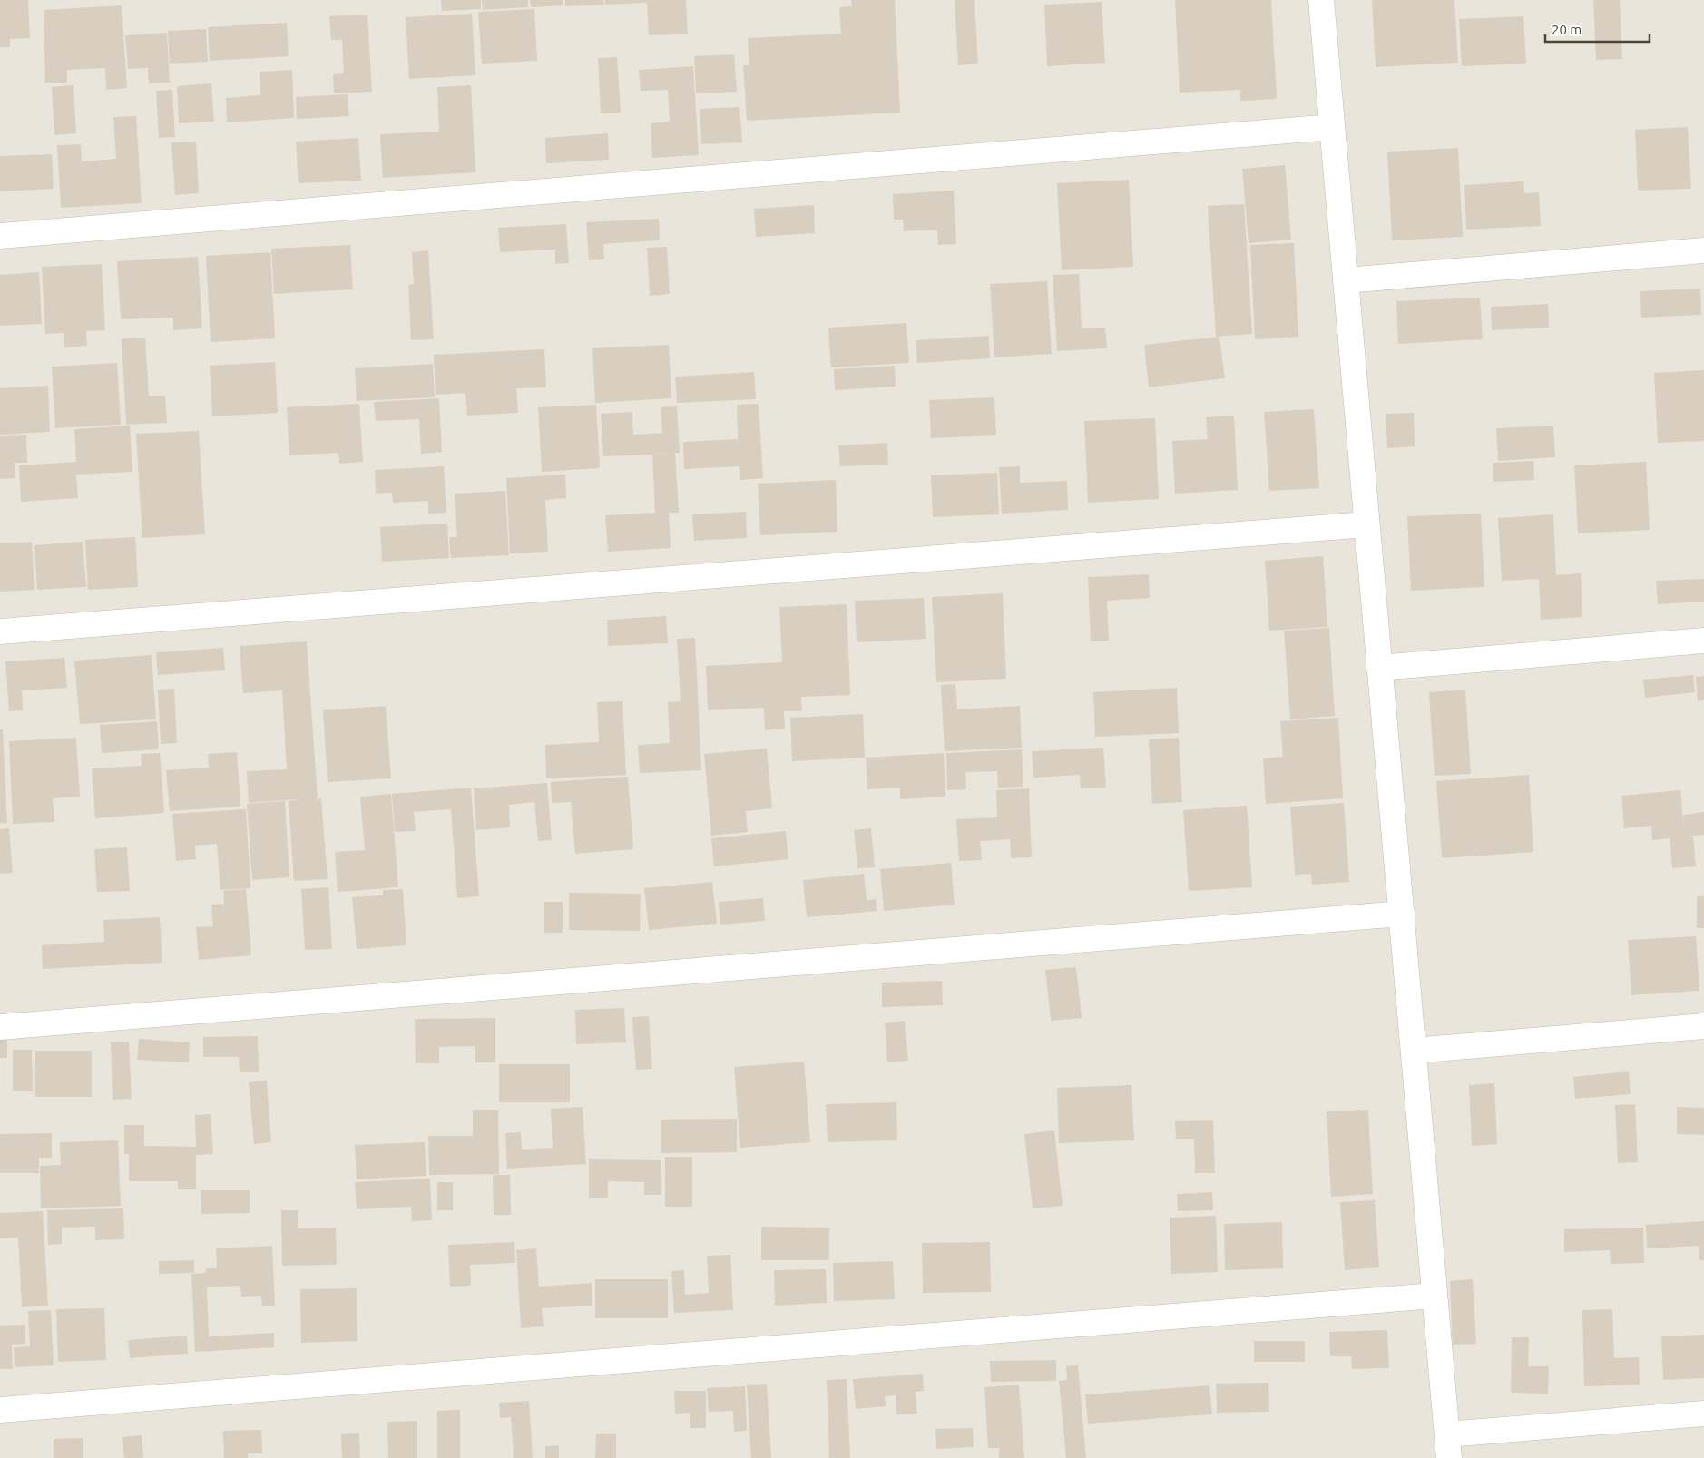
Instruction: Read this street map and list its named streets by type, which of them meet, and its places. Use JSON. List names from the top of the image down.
{
  "scale_bar": "20 m"
}
